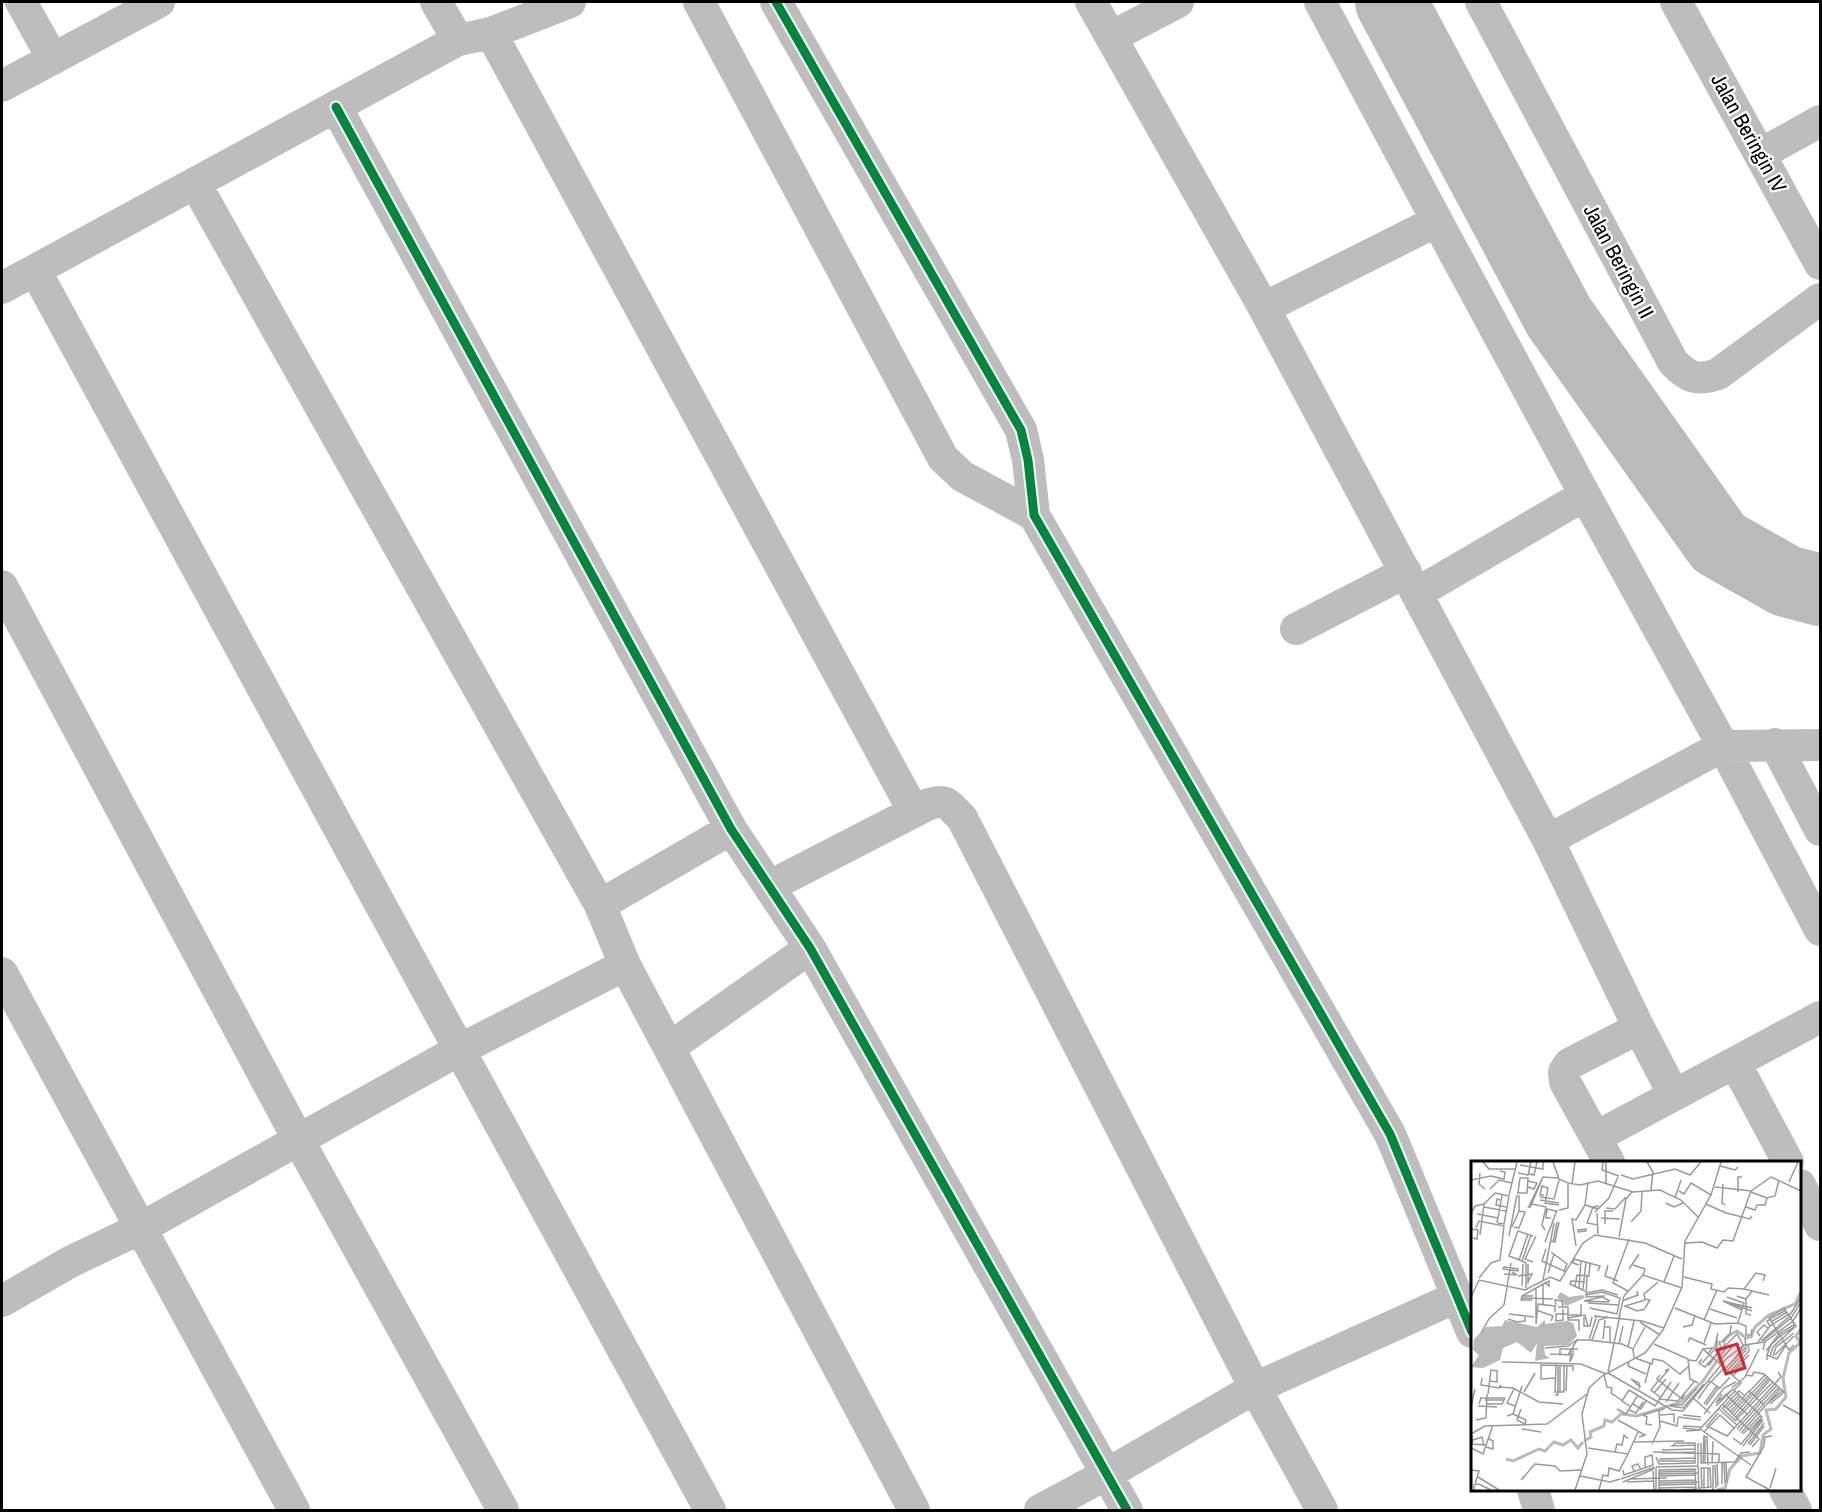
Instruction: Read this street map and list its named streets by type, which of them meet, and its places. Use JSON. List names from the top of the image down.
{
  "streets": {
    "street": ["Jalan Beringin IV", "Jalan Beringin II"]
  }
}
